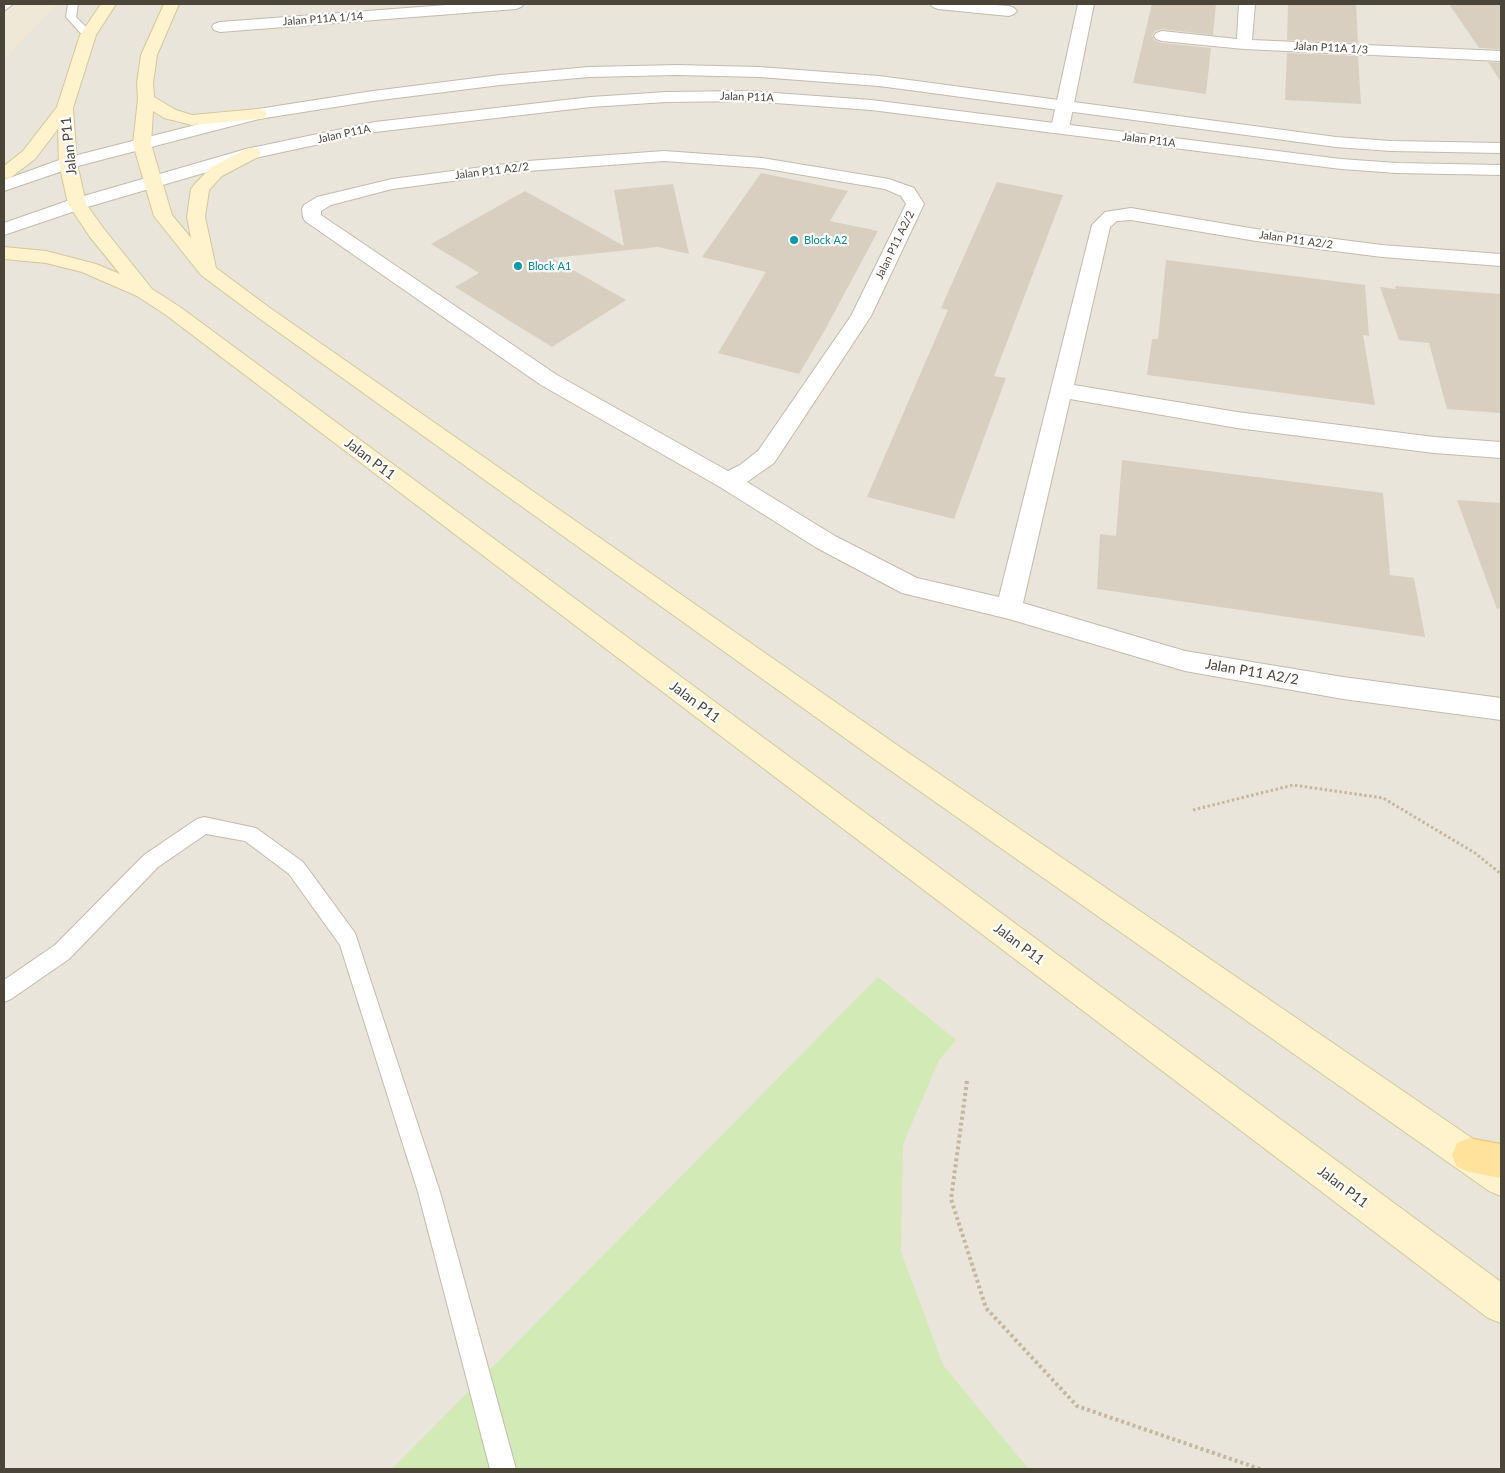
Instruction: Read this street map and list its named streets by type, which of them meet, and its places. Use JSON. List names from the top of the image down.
{
  "streets": {
    "main road": ["Jalan P11"],
    "street": [
      "Jalan P11A 1/14",
      "Jalan P11A 1/3",
      "Jalan P11A",
      "Jalan P11 A2/2"
    ]
  },
  "crossings": [
    ["Jalan P11A", "Jalan P11"]
  ],
  "places": ["Block A2", "Block A1"]
}
